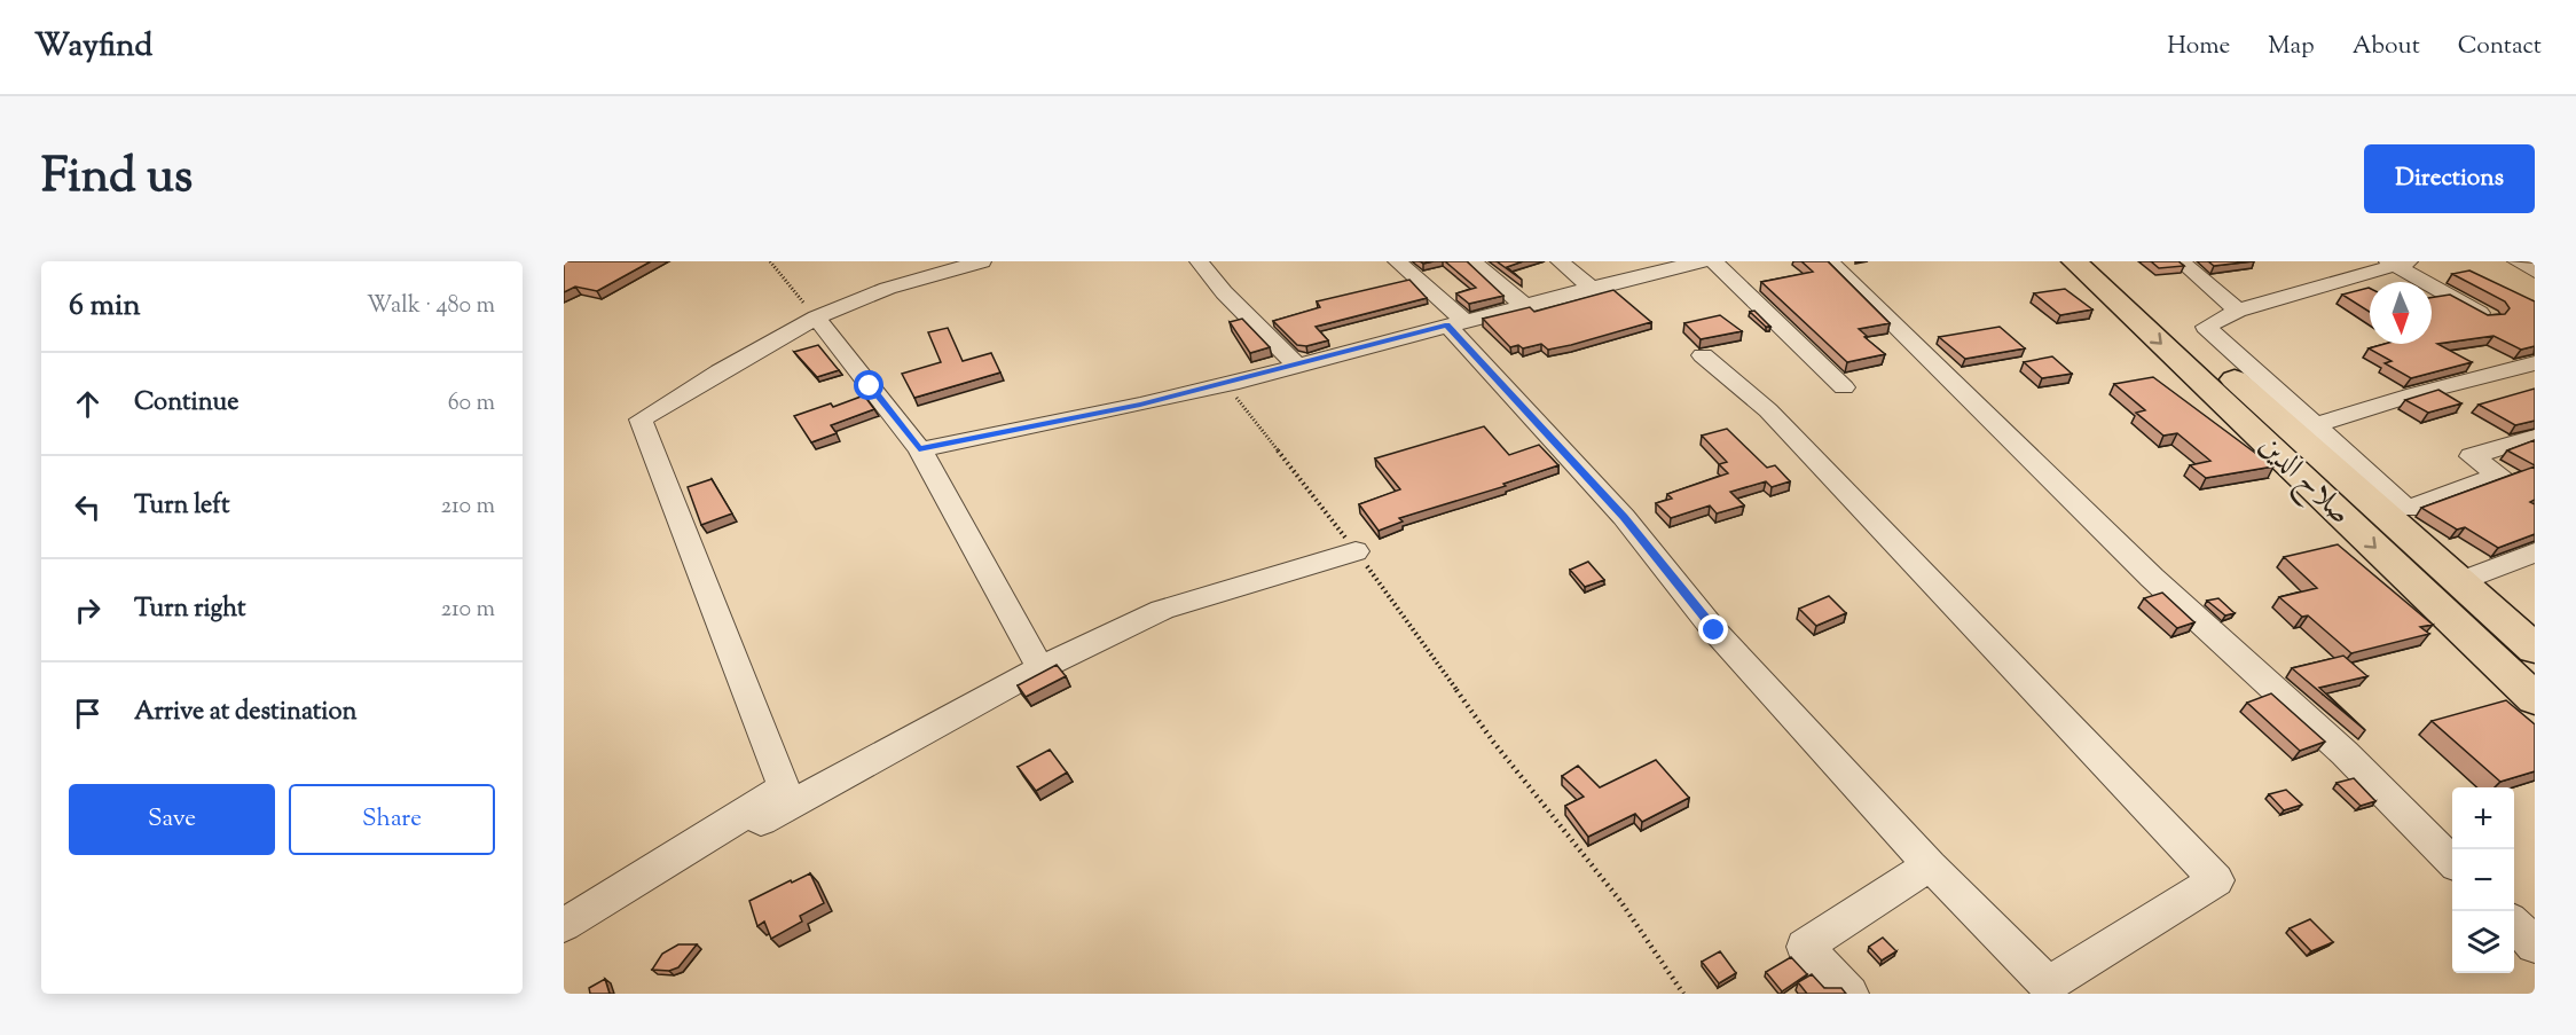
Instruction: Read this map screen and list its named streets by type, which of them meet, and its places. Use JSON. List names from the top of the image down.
{
  "streets": {
    "highway": ["صلاح الدين"]
  },
  "north": "bottom",
  "page": {
    "header": "Wayfind",
    "nav": [
      "Home",
      "Map",
      "About",
      "Contact"
    ],
    "title": "Find us",
    "buttons": [
      "Directions",
      ["Save", "Share"]
    ],
    "heading": ["6 min", "Walk · 480 m"],
    "list": [
      ["Continue", "60 m"],
      ["Turn left", "210 m"],
      ["Turn right", "210 m"],
      "Arrive at destination"
    ],
    "map_buttons": ["+", "−"]
  }
}
